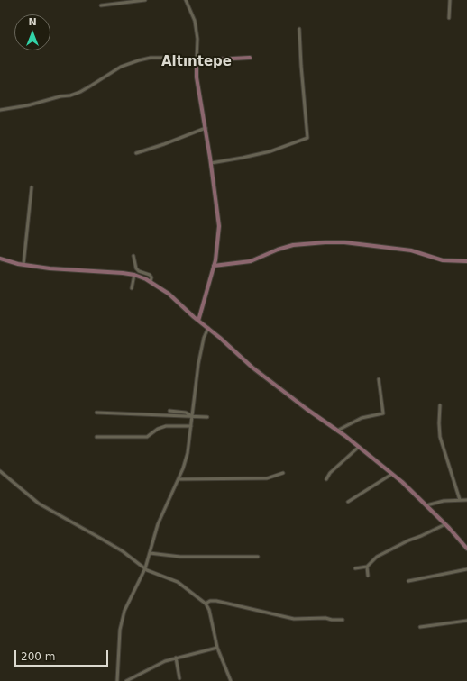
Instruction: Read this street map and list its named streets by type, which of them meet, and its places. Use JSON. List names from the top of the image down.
{
  "districts": ["Altıntepe"],
  "scale_bar": "200 m",
  "north": "top"
}
